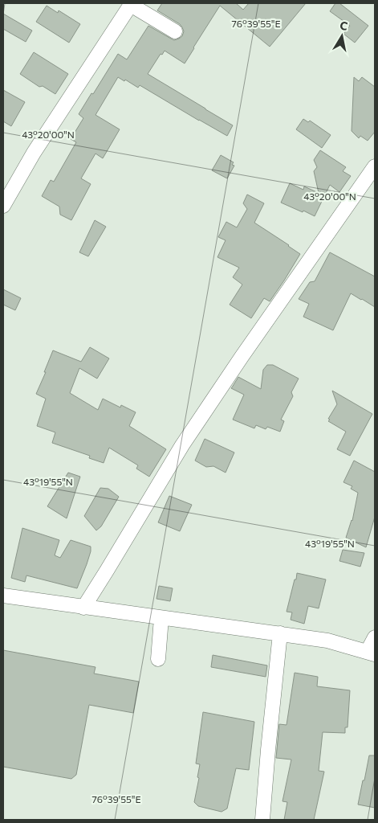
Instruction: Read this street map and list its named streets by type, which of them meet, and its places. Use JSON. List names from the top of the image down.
{
  "north": "top",
  "coordinates": ["76°39'55\"E", "43°20'00\"N", "43°19'55\"N"]
}
